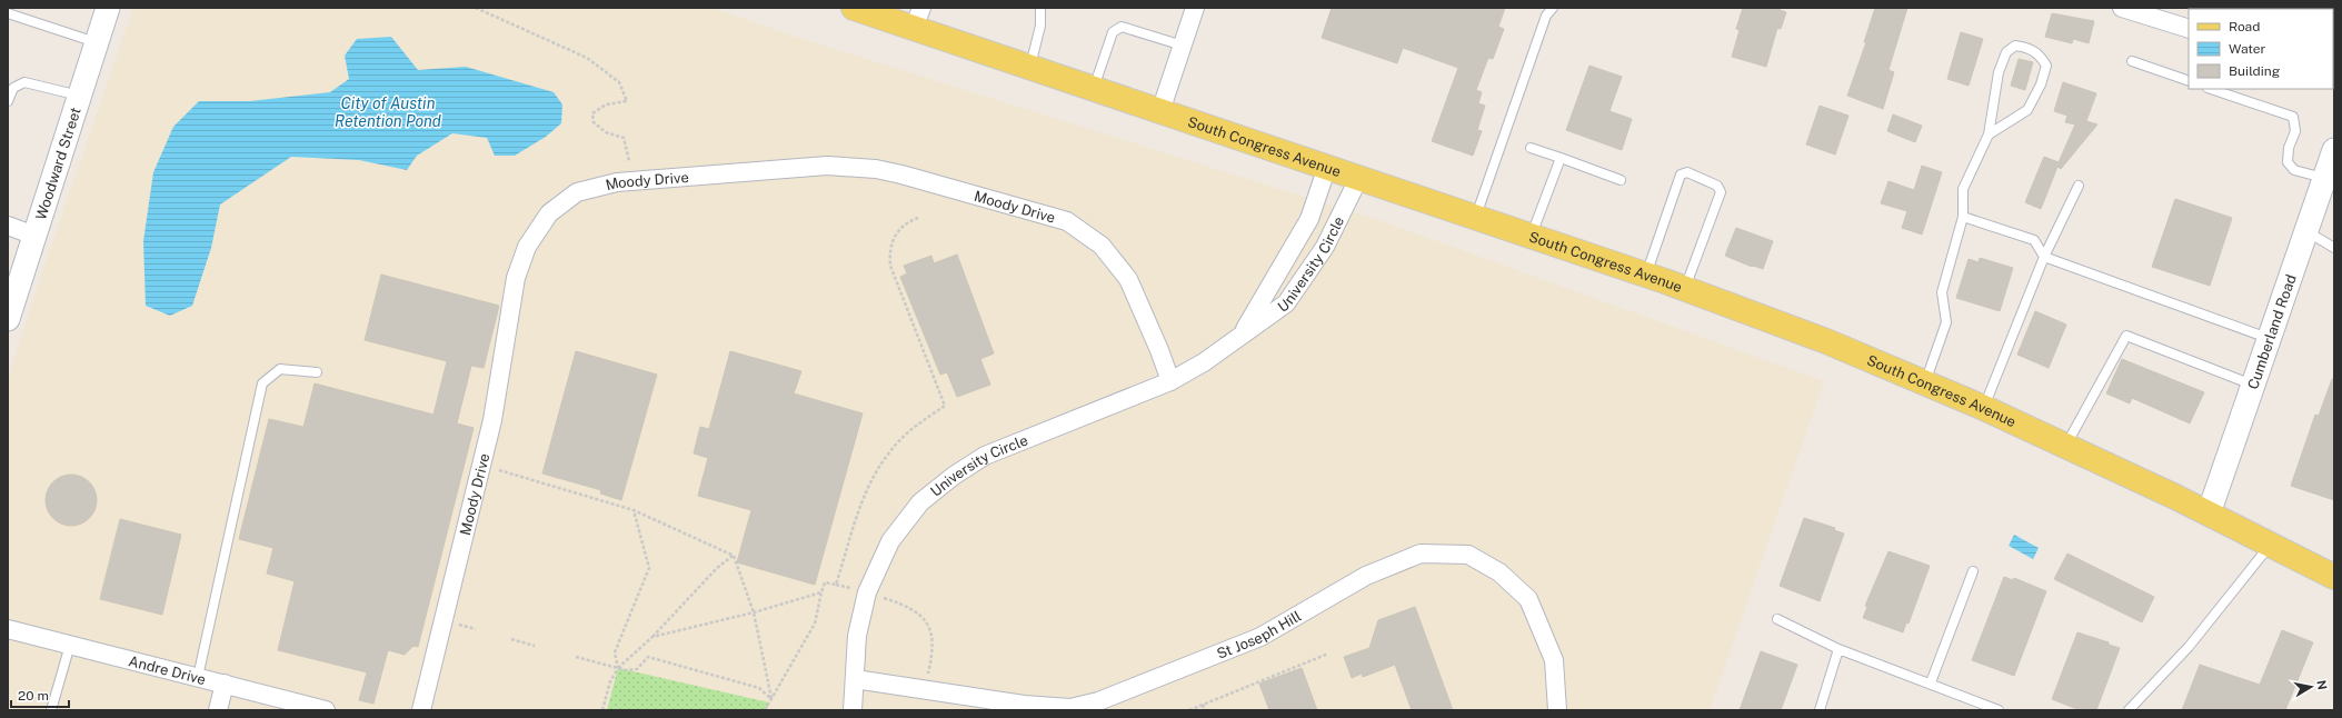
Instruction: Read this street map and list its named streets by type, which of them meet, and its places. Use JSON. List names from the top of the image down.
{
  "streets": {
    "main road": ["South Congress Avenue"],
    "street": [
      "Woodward Street",
      "Moody Drive",
      "University Circle",
      "Cumberland Road",
      "St Joseph Hill",
      "Andre Drive"
    ]
  },
  "crossings": [
    ["South Congress Avenue", "University Circle"],
    ["South Congress Avenue", "Cumberland Road"],
    ["Moody Drive", "University Circle"],
    ["University Circle", "St Joseph Hill"]
  ],
  "water": ["City of Austin Retention Pond"],
  "legend": ["Road", "Water", "Building"],
  "scale_bar": "20 m",
  "north": "right"
}
